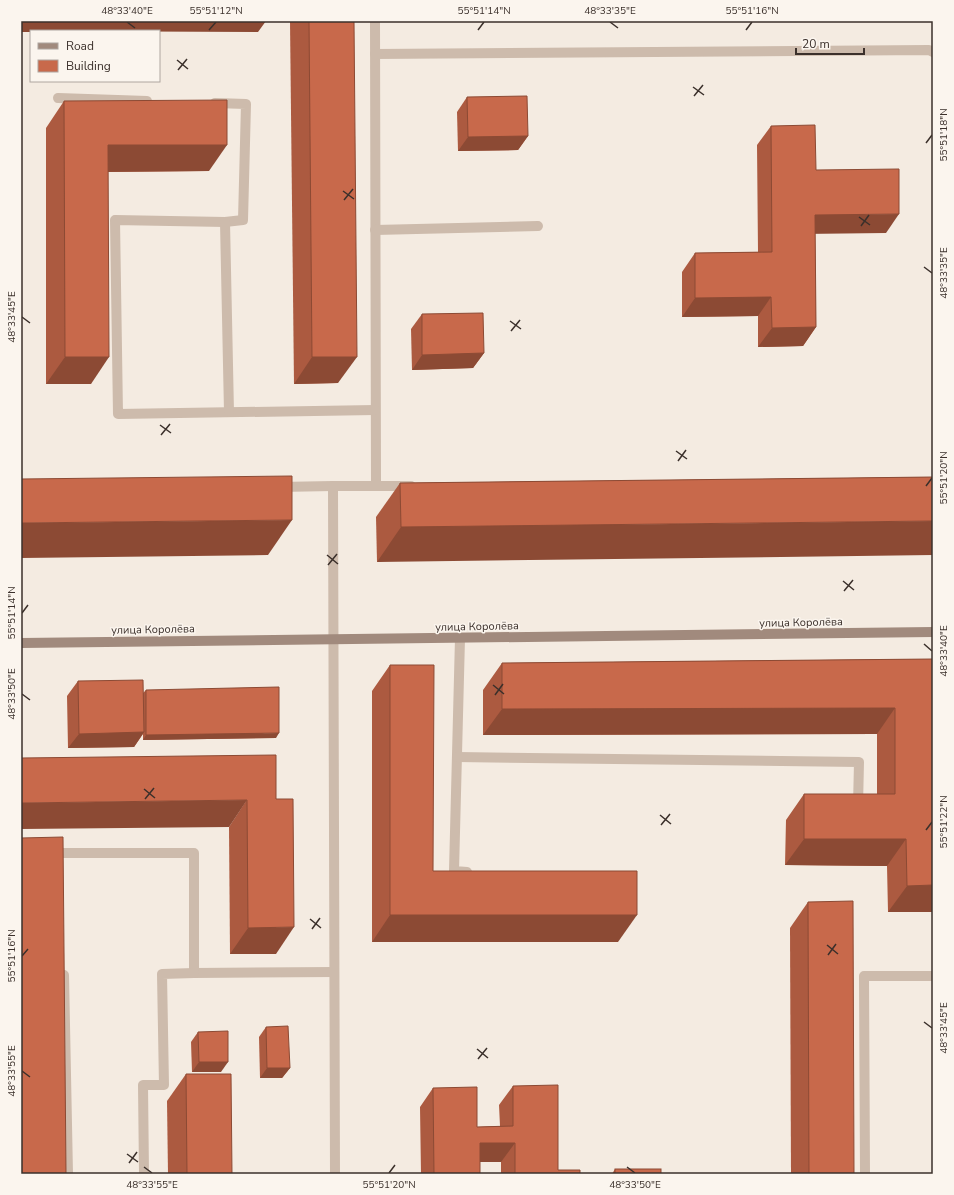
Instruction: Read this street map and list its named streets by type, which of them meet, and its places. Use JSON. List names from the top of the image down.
{
  "streets": {
    "street": ["улица Королёва"]
  },
  "legend": ["Road", "Building"],
  "scale_bar": "20 m",
  "coordinates": [
    "48°33'40\"E",
    "55°51'12\"N",
    "55°51'14\"N",
    "48°33'35\"E",
    "55°51'16\"N",
    "55°51'18\"N",
    "48°33'45\"E",
    "55°51'20\"N",
    "48°33'50\"E",
    "55°51'22\"N",
    "48°33'55\"E"
  ]
}
